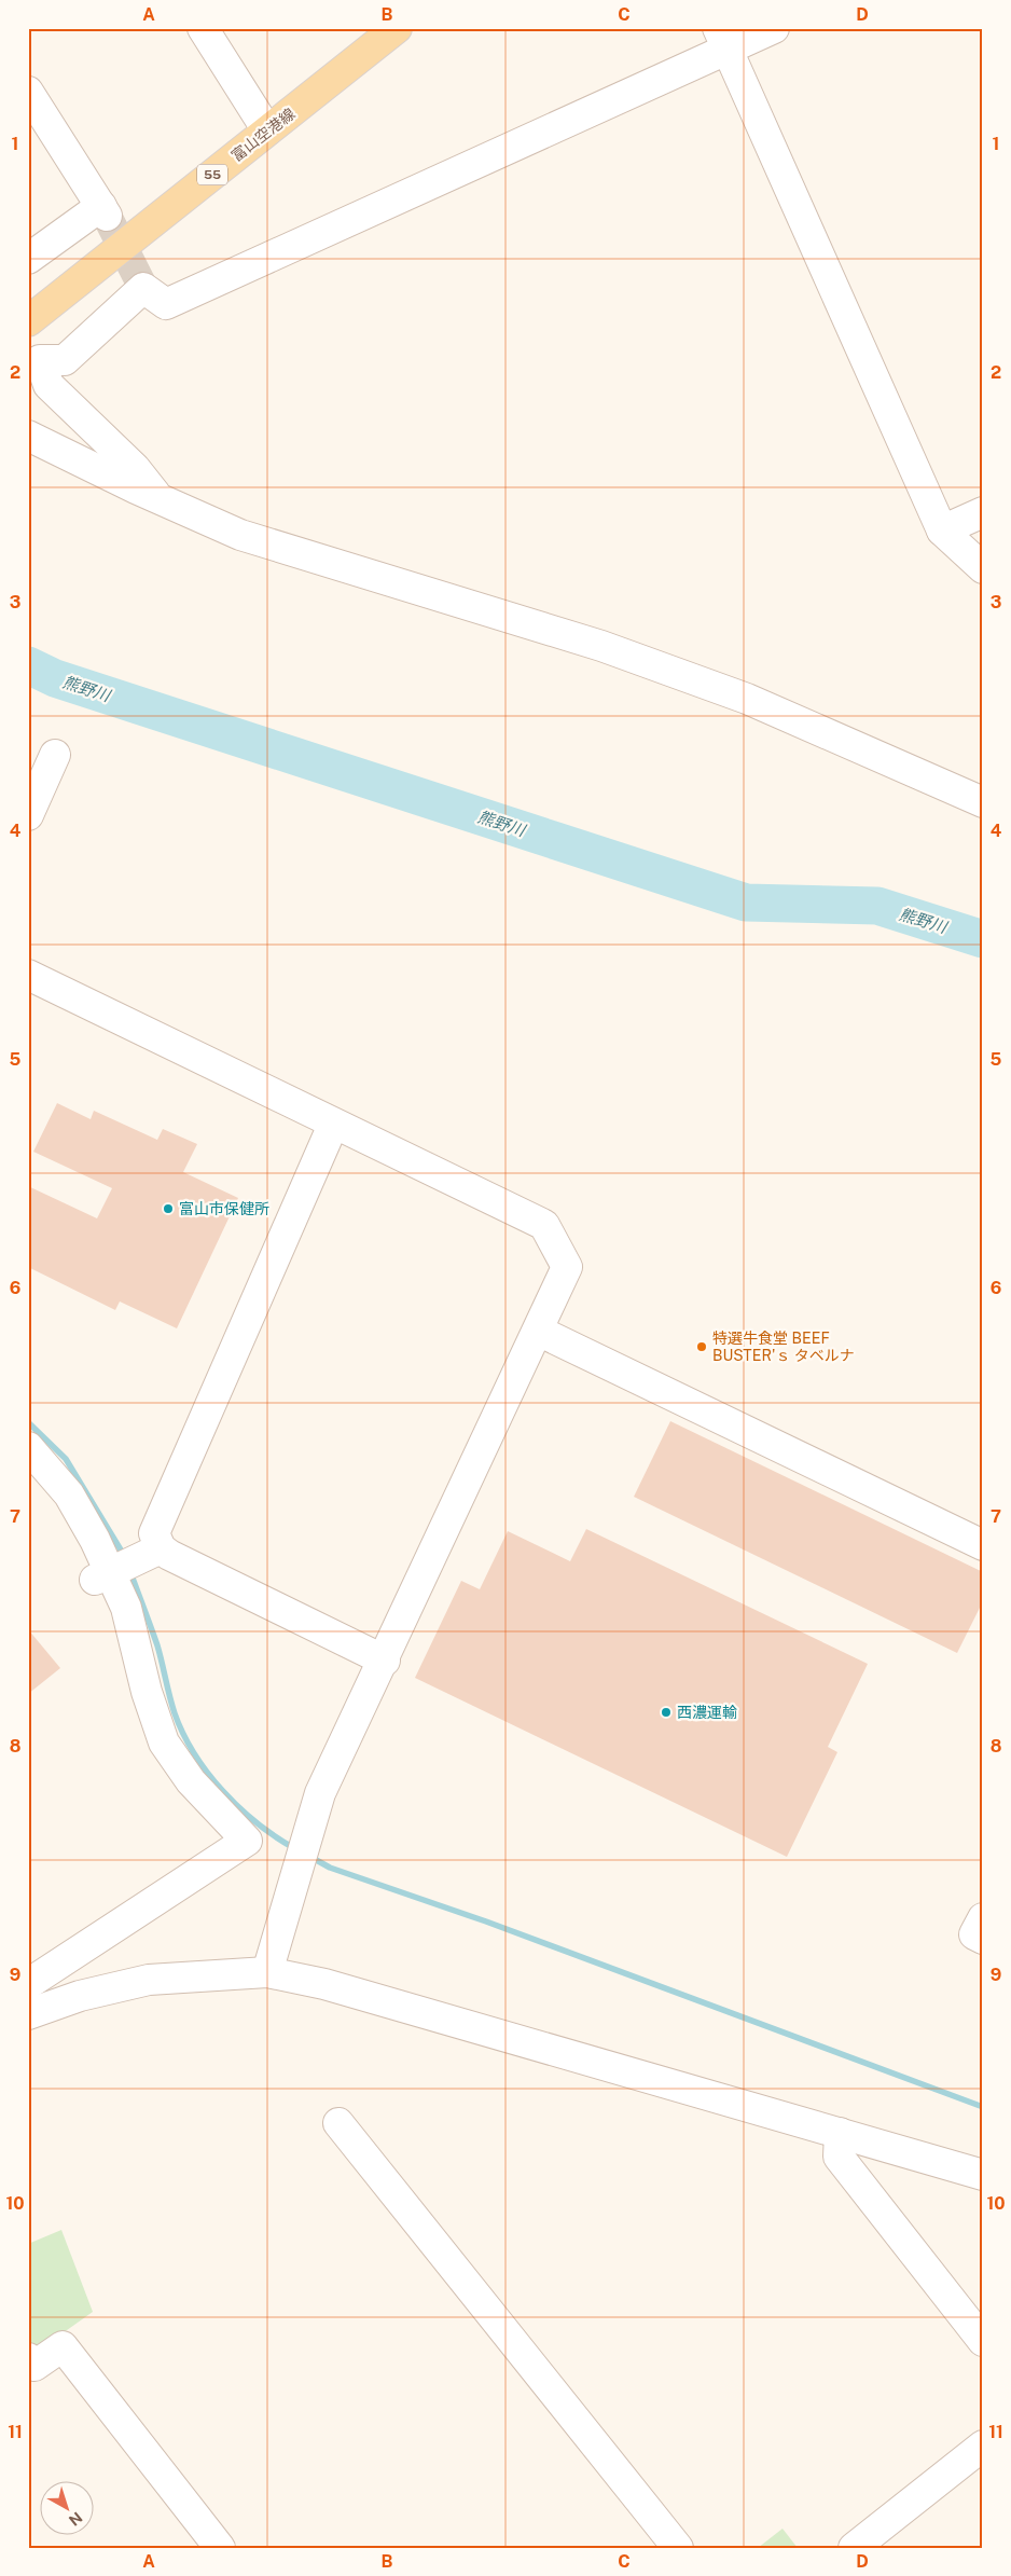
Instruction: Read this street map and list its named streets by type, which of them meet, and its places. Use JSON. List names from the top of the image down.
{
  "streets": {
    "main road": ["富山空港線", "55"]
  },
  "water": ["熊野川"],
  "places": ["富山市保健所", "特選牛食堂 BEEF BUSTER'ｓ タベルナ", "西濃運輸"],
  "north": "bottom right",
  "grid": {
    "columns": [
      "A",
      "B",
      "C",
      "D"
    ],
    "rows": [
      "1",
      "2",
      "3",
      "4",
      "5",
      "6",
      "7",
      "8",
      "9",
      "10",
      "11"
    ]
  }
}
